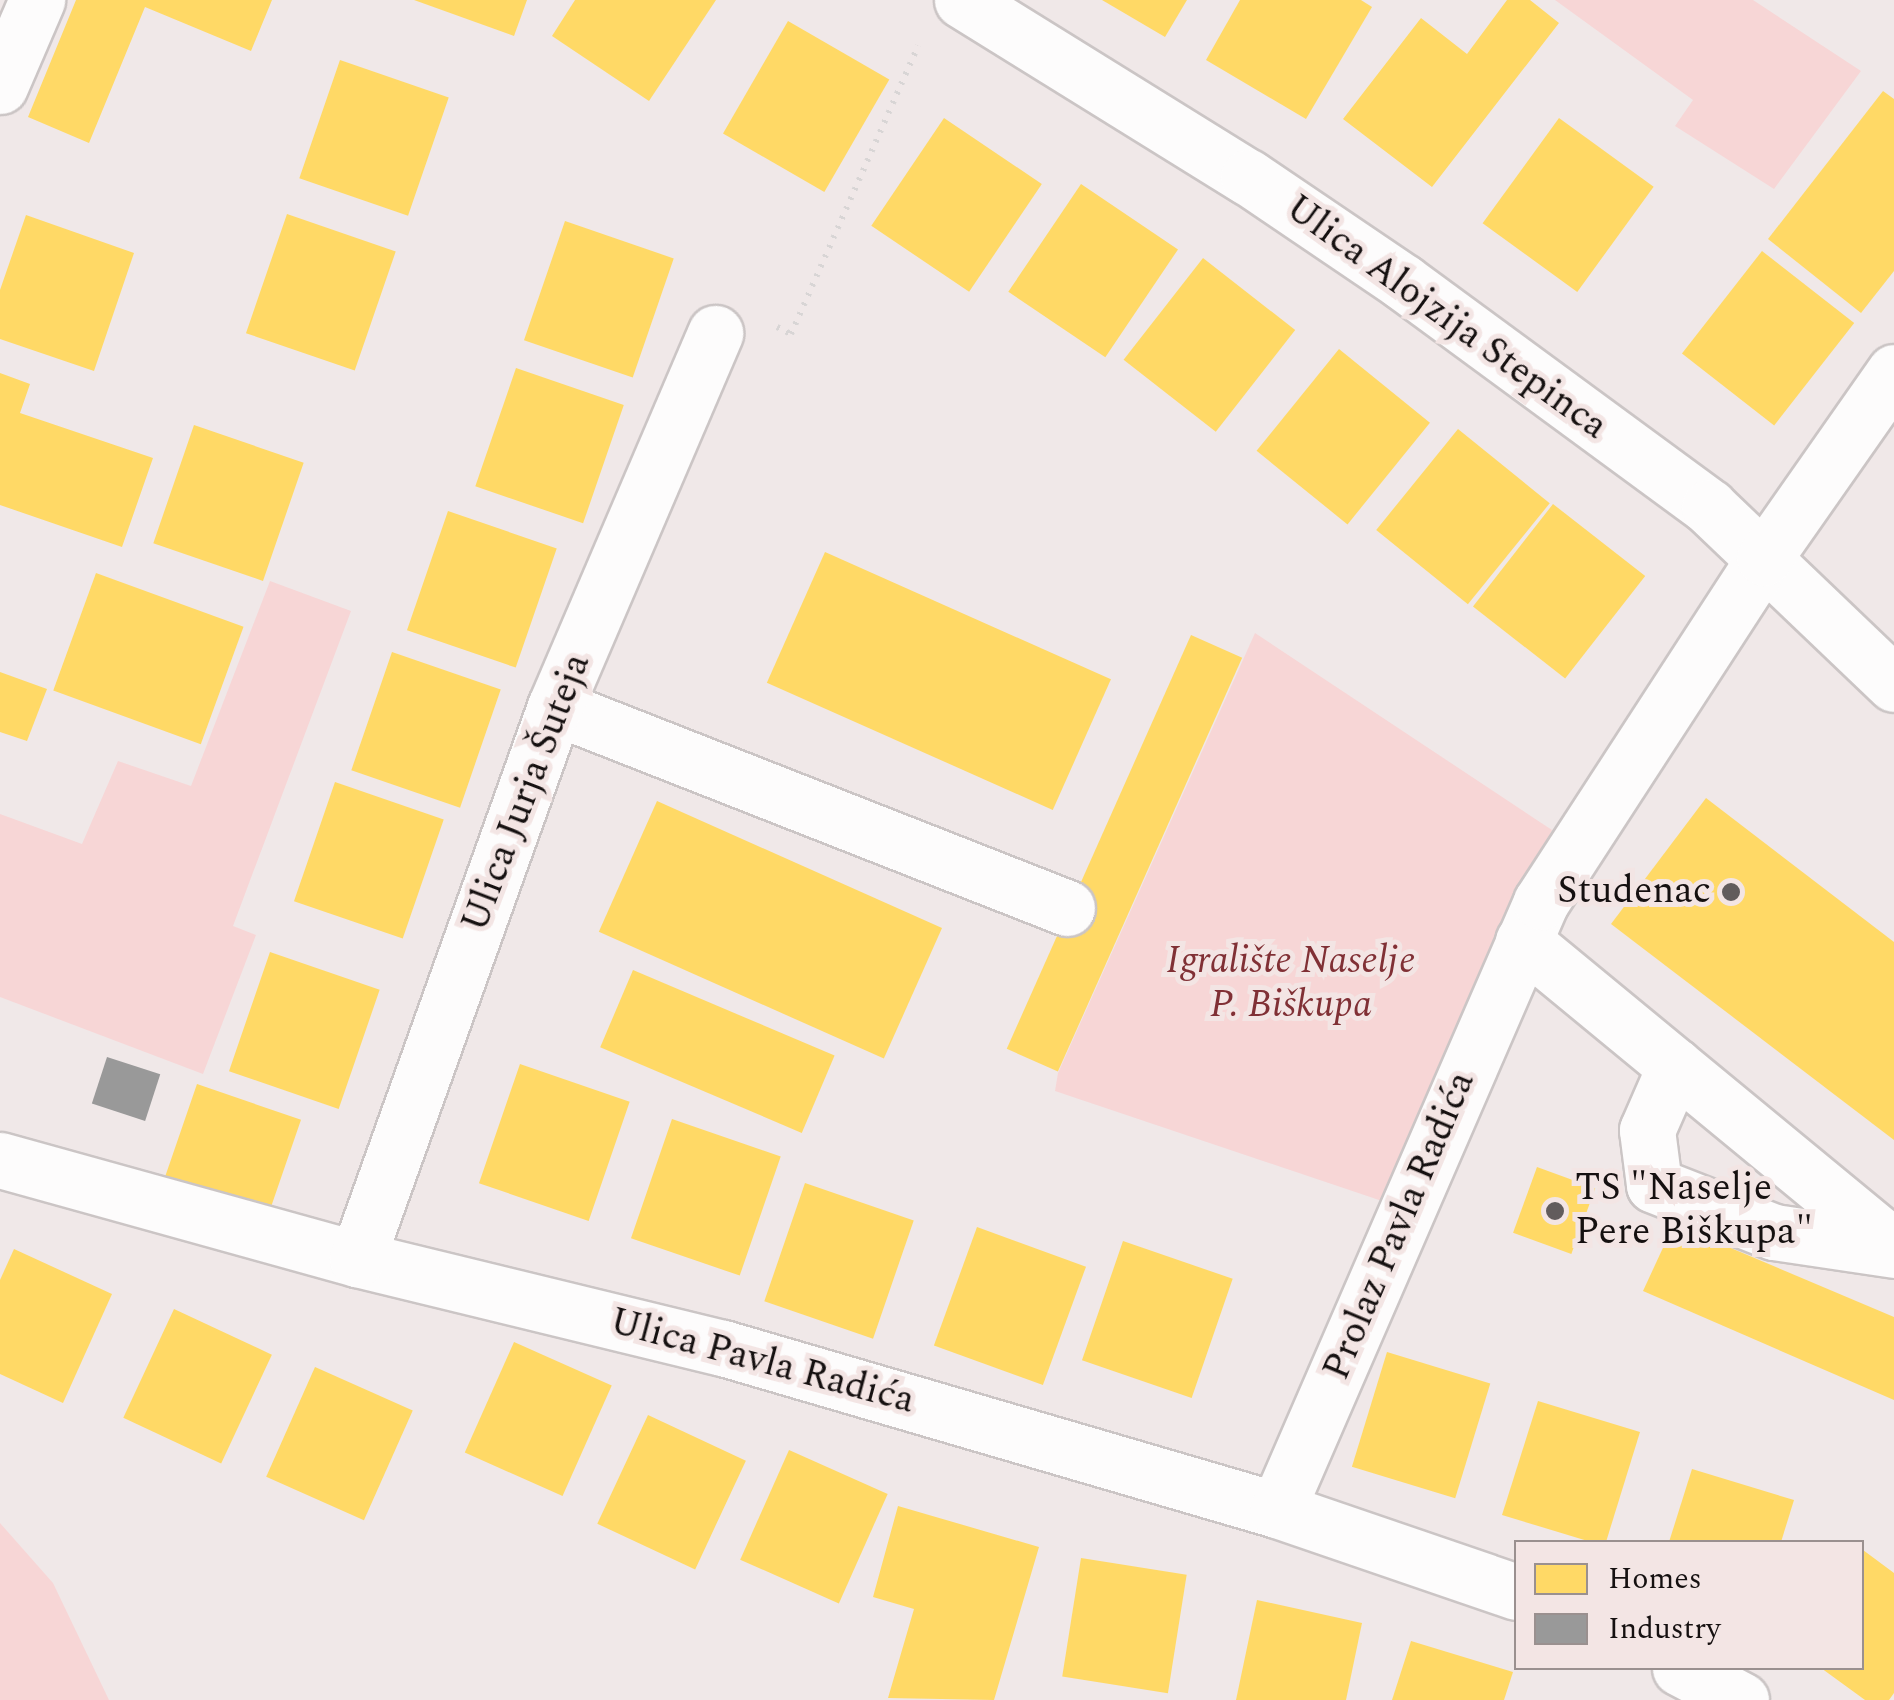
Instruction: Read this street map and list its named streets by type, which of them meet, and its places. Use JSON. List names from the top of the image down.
{
  "streets": {
    "street": [
      "Ulica Alojzija Stepinca",
      "Ulica Jurja Šuteja",
      "Prolaz Pavla Radića",
      "Ulica Pavla Radića"
    ]
  },
  "crossings": [
    ["Ulica Alojzija Stepinca", "Prolaz Pavla Radića"],
    ["Ulica Jurja Šuteja", "Ulica Pavla Radića"],
    ["Prolaz Pavla Radića", "Ulica Pavla Radića"]
  ],
  "parks": ["Igralište Naselje P. Biškupa"],
  "places": ["Studenac", "TS \"Naselje Pere Biškupa\""],
  "legend": ["Homes", "Industry"]
}
